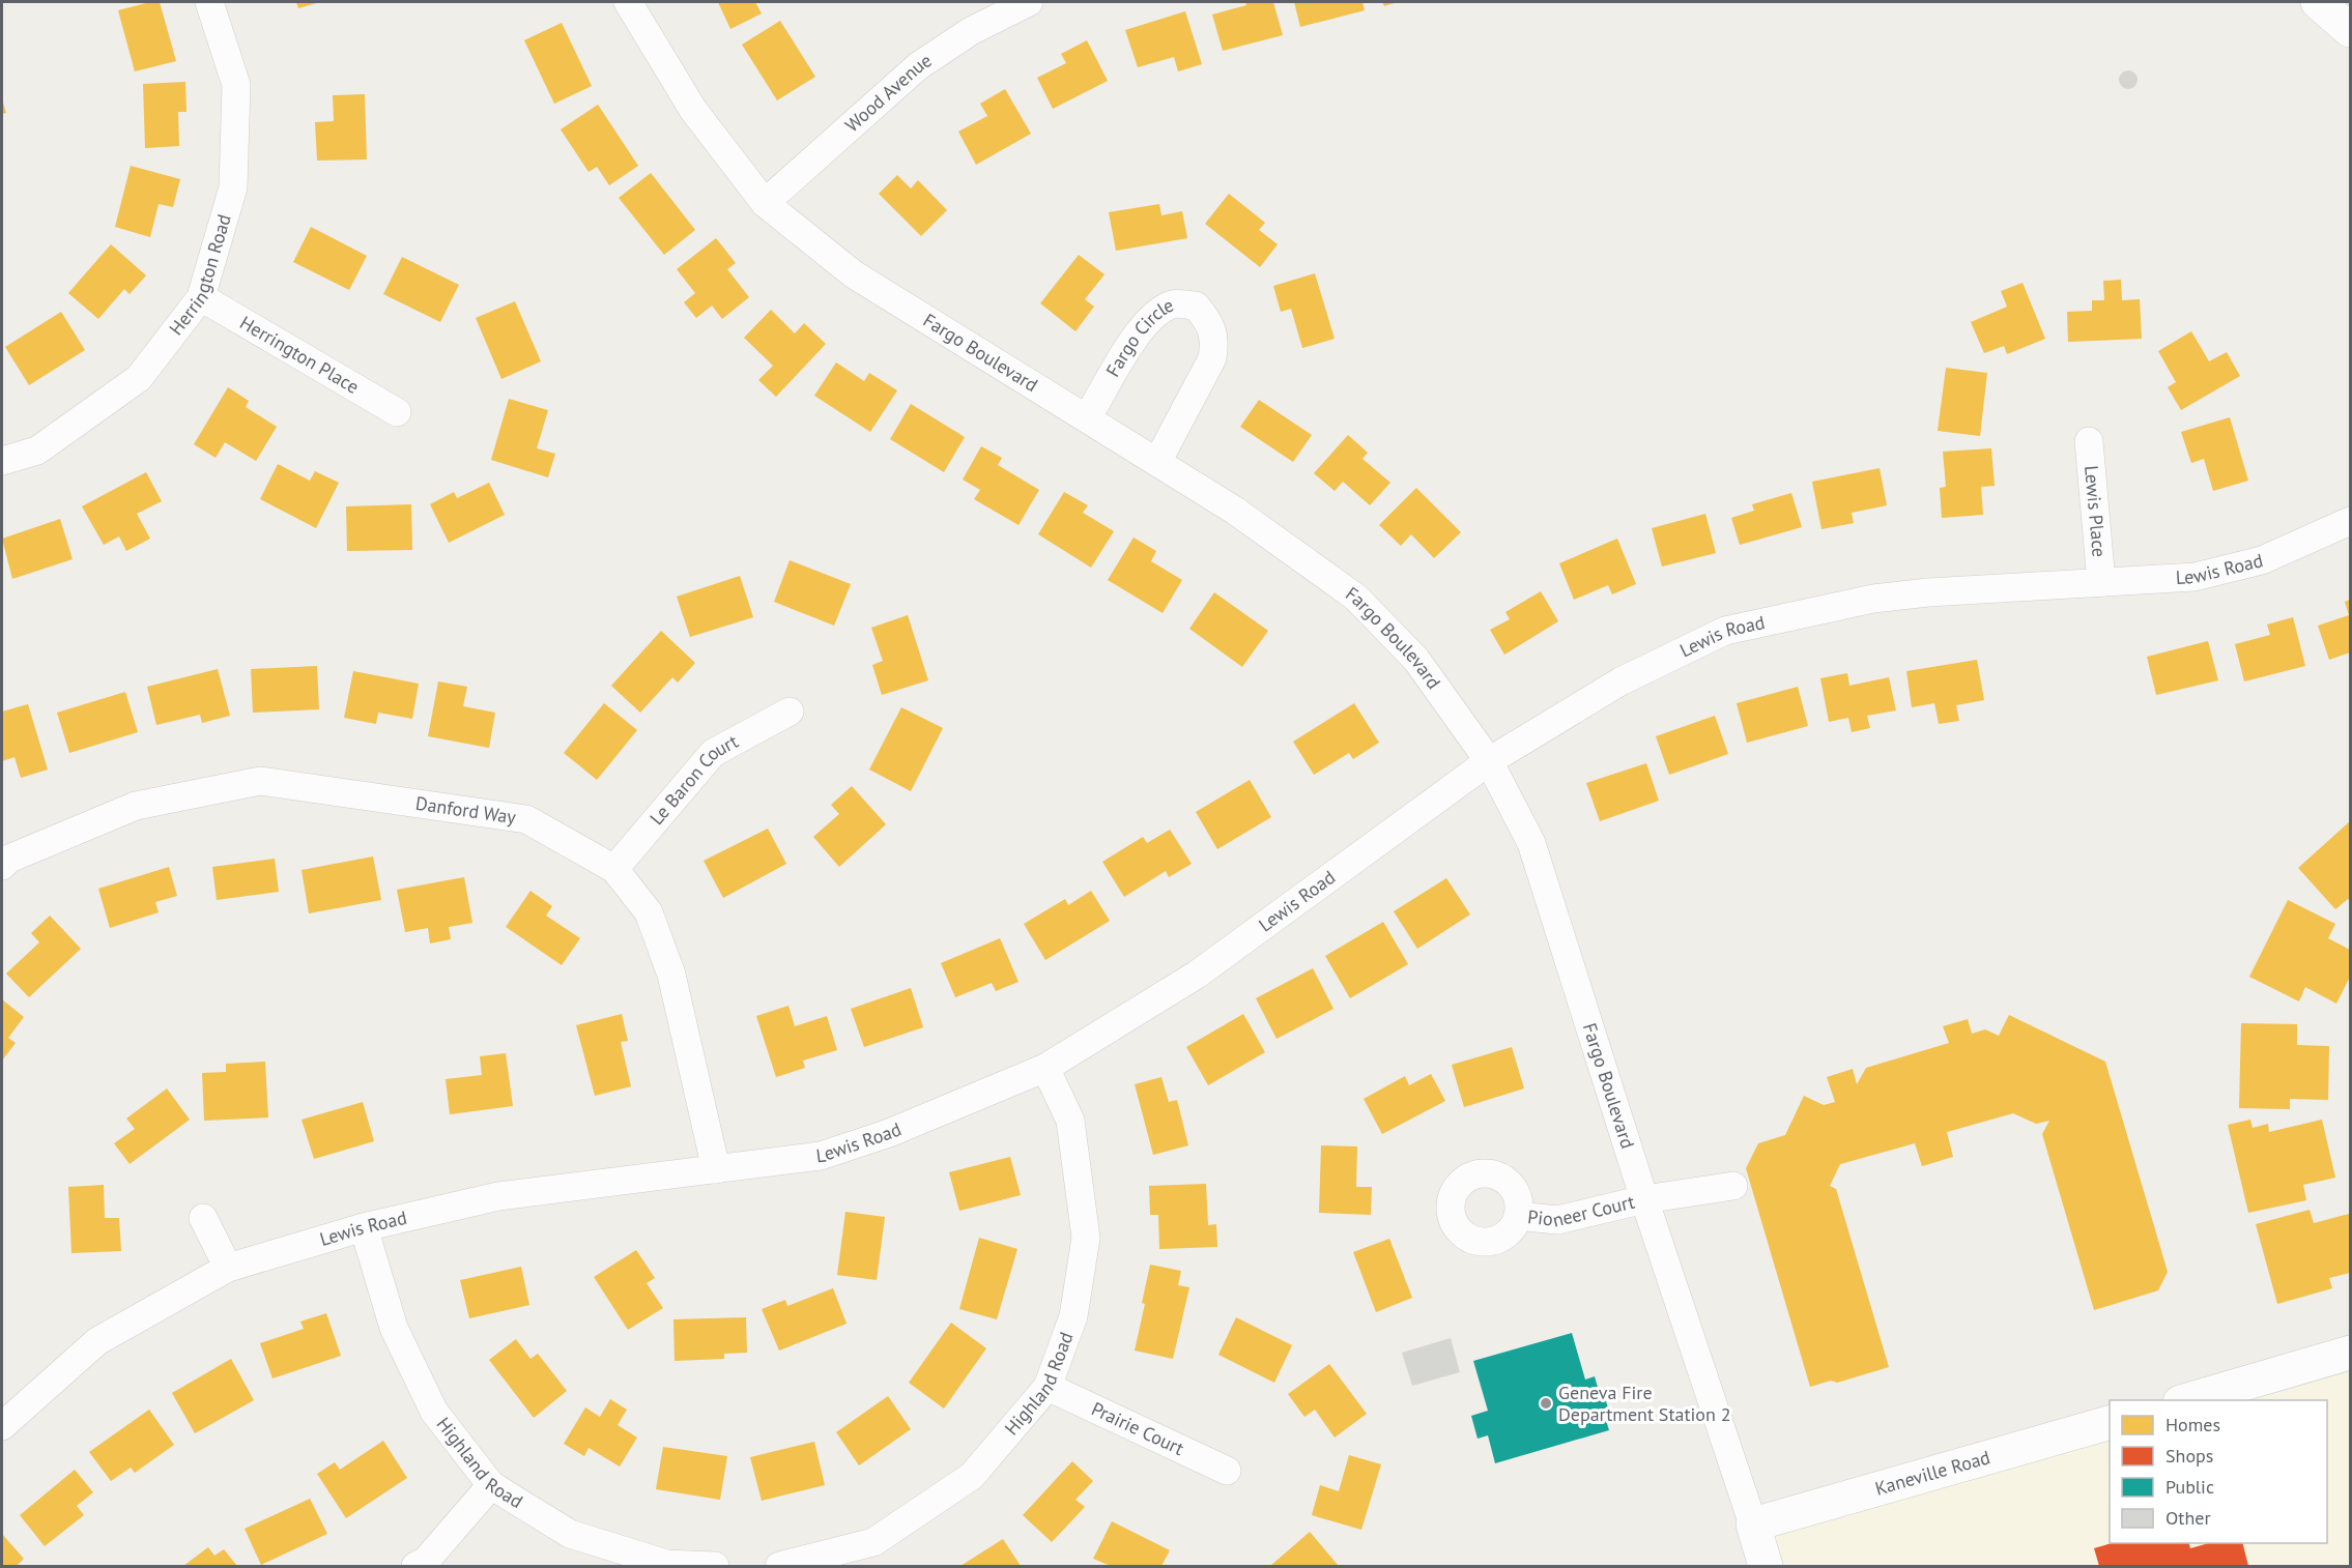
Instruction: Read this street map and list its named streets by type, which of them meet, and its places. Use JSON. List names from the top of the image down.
{
  "streets": {
    "main road": ["Fargo Boulevard", "Kaneville Road"],
    "street": [
      "Wood Avenue",
      "Herrington Road",
      "Fargo Circle",
      "Herrington Place",
      "Lewis Place",
      "Lewis Road",
      "Le Baron Court",
      "Danford Way",
      "Pioneer Court",
      "Highland Road",
      "Prairie Court"
    ]
  },
  "crossings": [
    ["Wood Avenue", "Fargo Boulevard"],
    ["Herrington Road", "Herrington Place"],
    ["Fargo Circle", "Fargo Boulevard"],
    ["Fargo Boulevard", "Lewis Road"],
    ["Fargo Boulevard", "Pioneer Court"],
    ["Fargo Boulevard", "Kaneville Road"],
    ["Lewis Place", "Lewis Road"],
    ["Lewis Road", "Danford Way"],
    ["Lewis Road", "Highland Road"],
    ["Le Baron Court", "Danford Way"],
    ["Highland Road", "Prairie Court"]
  ],
  "places": ["Geneva Fire Department Station 2"],
  "legend": [
    "Homes",
    "Shops",
    "Public",
    "Other"
  ]
}
